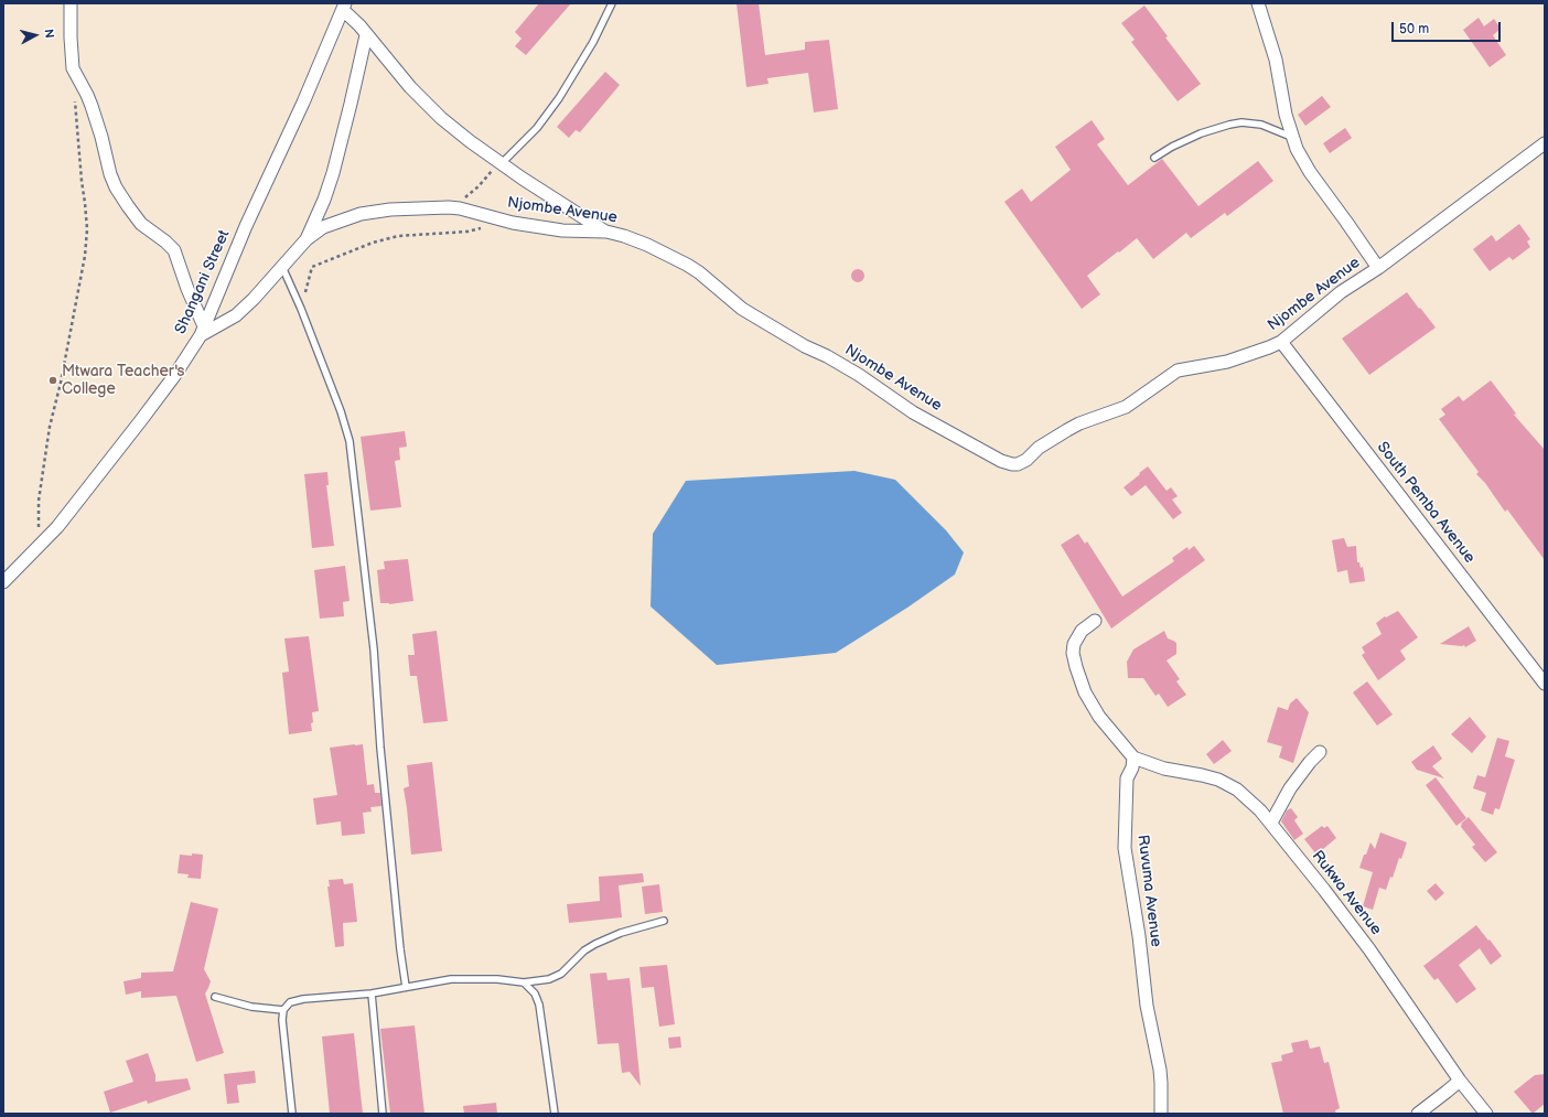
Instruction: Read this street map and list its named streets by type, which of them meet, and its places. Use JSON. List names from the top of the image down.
{
  "streets": {
    "street": [
      "Njombe Avenue",
      "Shangani Street",
      "South Pemba Avenue",
      "Ruvuma Avenue",
      "Rukwa Avenue"
    ]
  },
  "crossings": [
    ["Njombe Avenue", "Shangani Street"],
    ["Njombe Avenue", "South Pemba Avenue"],
    ["Ruvuma Avenue", "Rukwa Avenue"]
  ],
  "places": ["Mtwara Teacher's College"],
  "scale_bar": "50 m",
  "north": "right"
}
